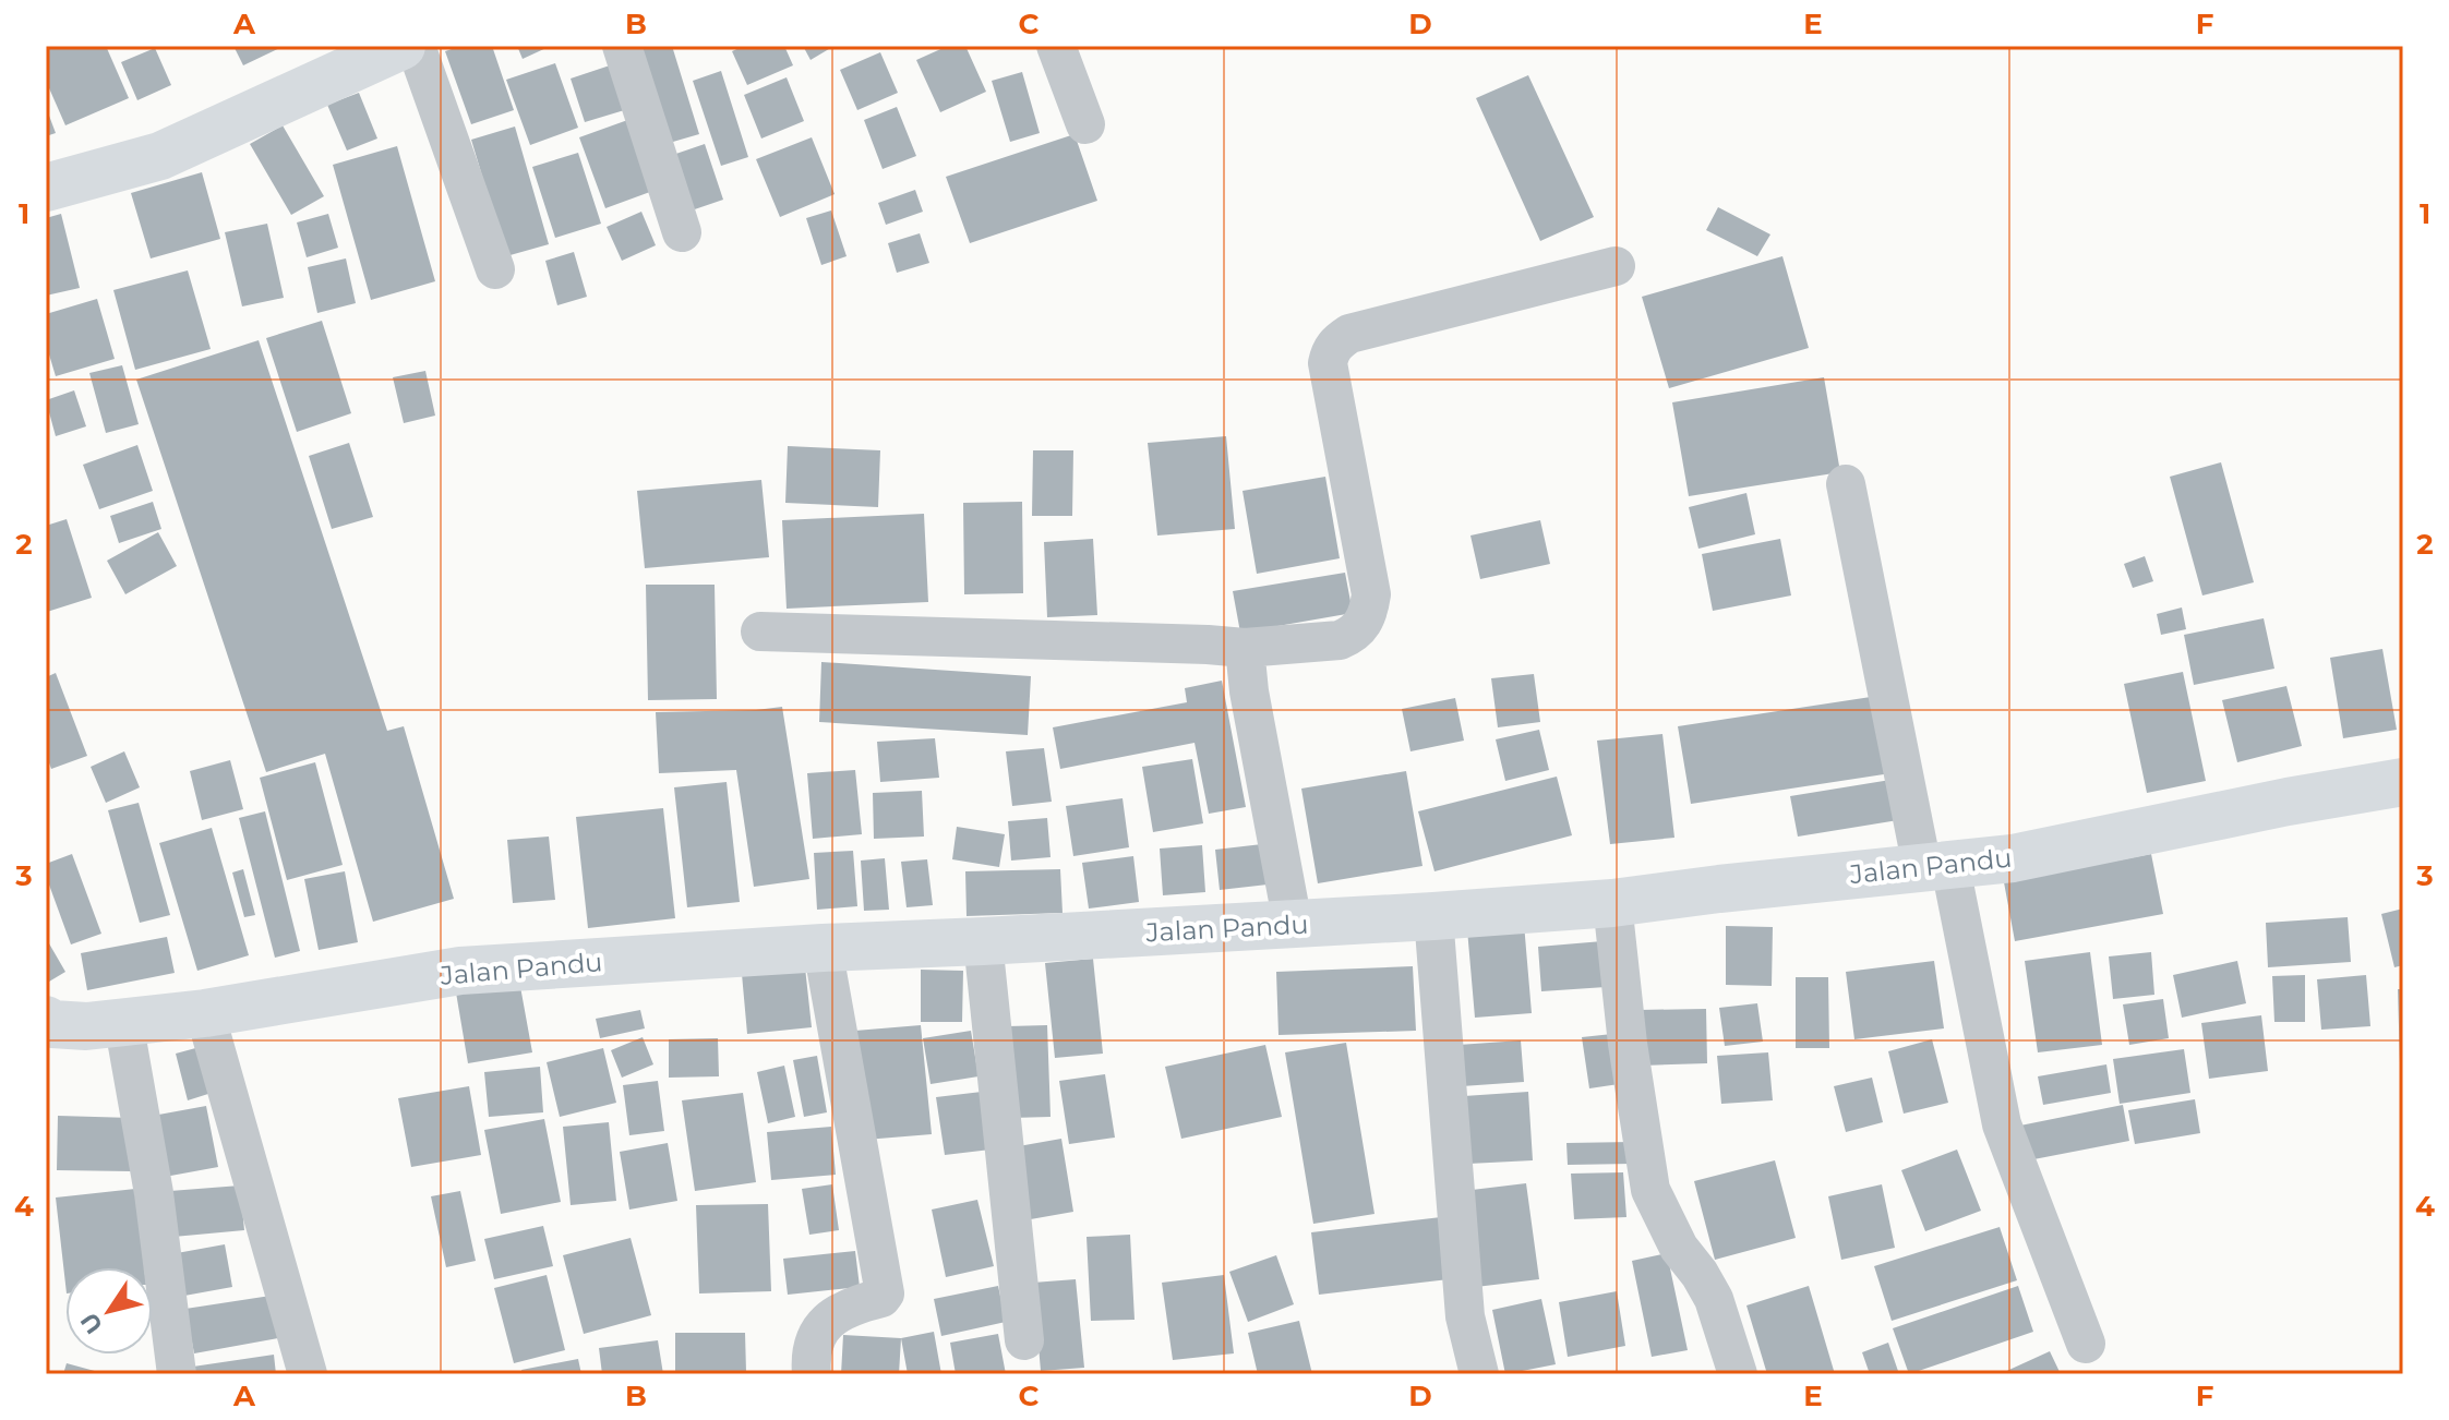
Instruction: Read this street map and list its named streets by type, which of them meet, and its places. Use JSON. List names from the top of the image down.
{
  "streets": {
    "main road": ["Jalan Pandu"]
  },
  "north": "bottom left",
  "grid": {
    "columns": [
      "A",
      "B",
      "C",
      "D",
      "E",
      "F"
    ],
    "rows": [
      "1",
      "2",
      "3",
      "4"
    ]
  }
}
